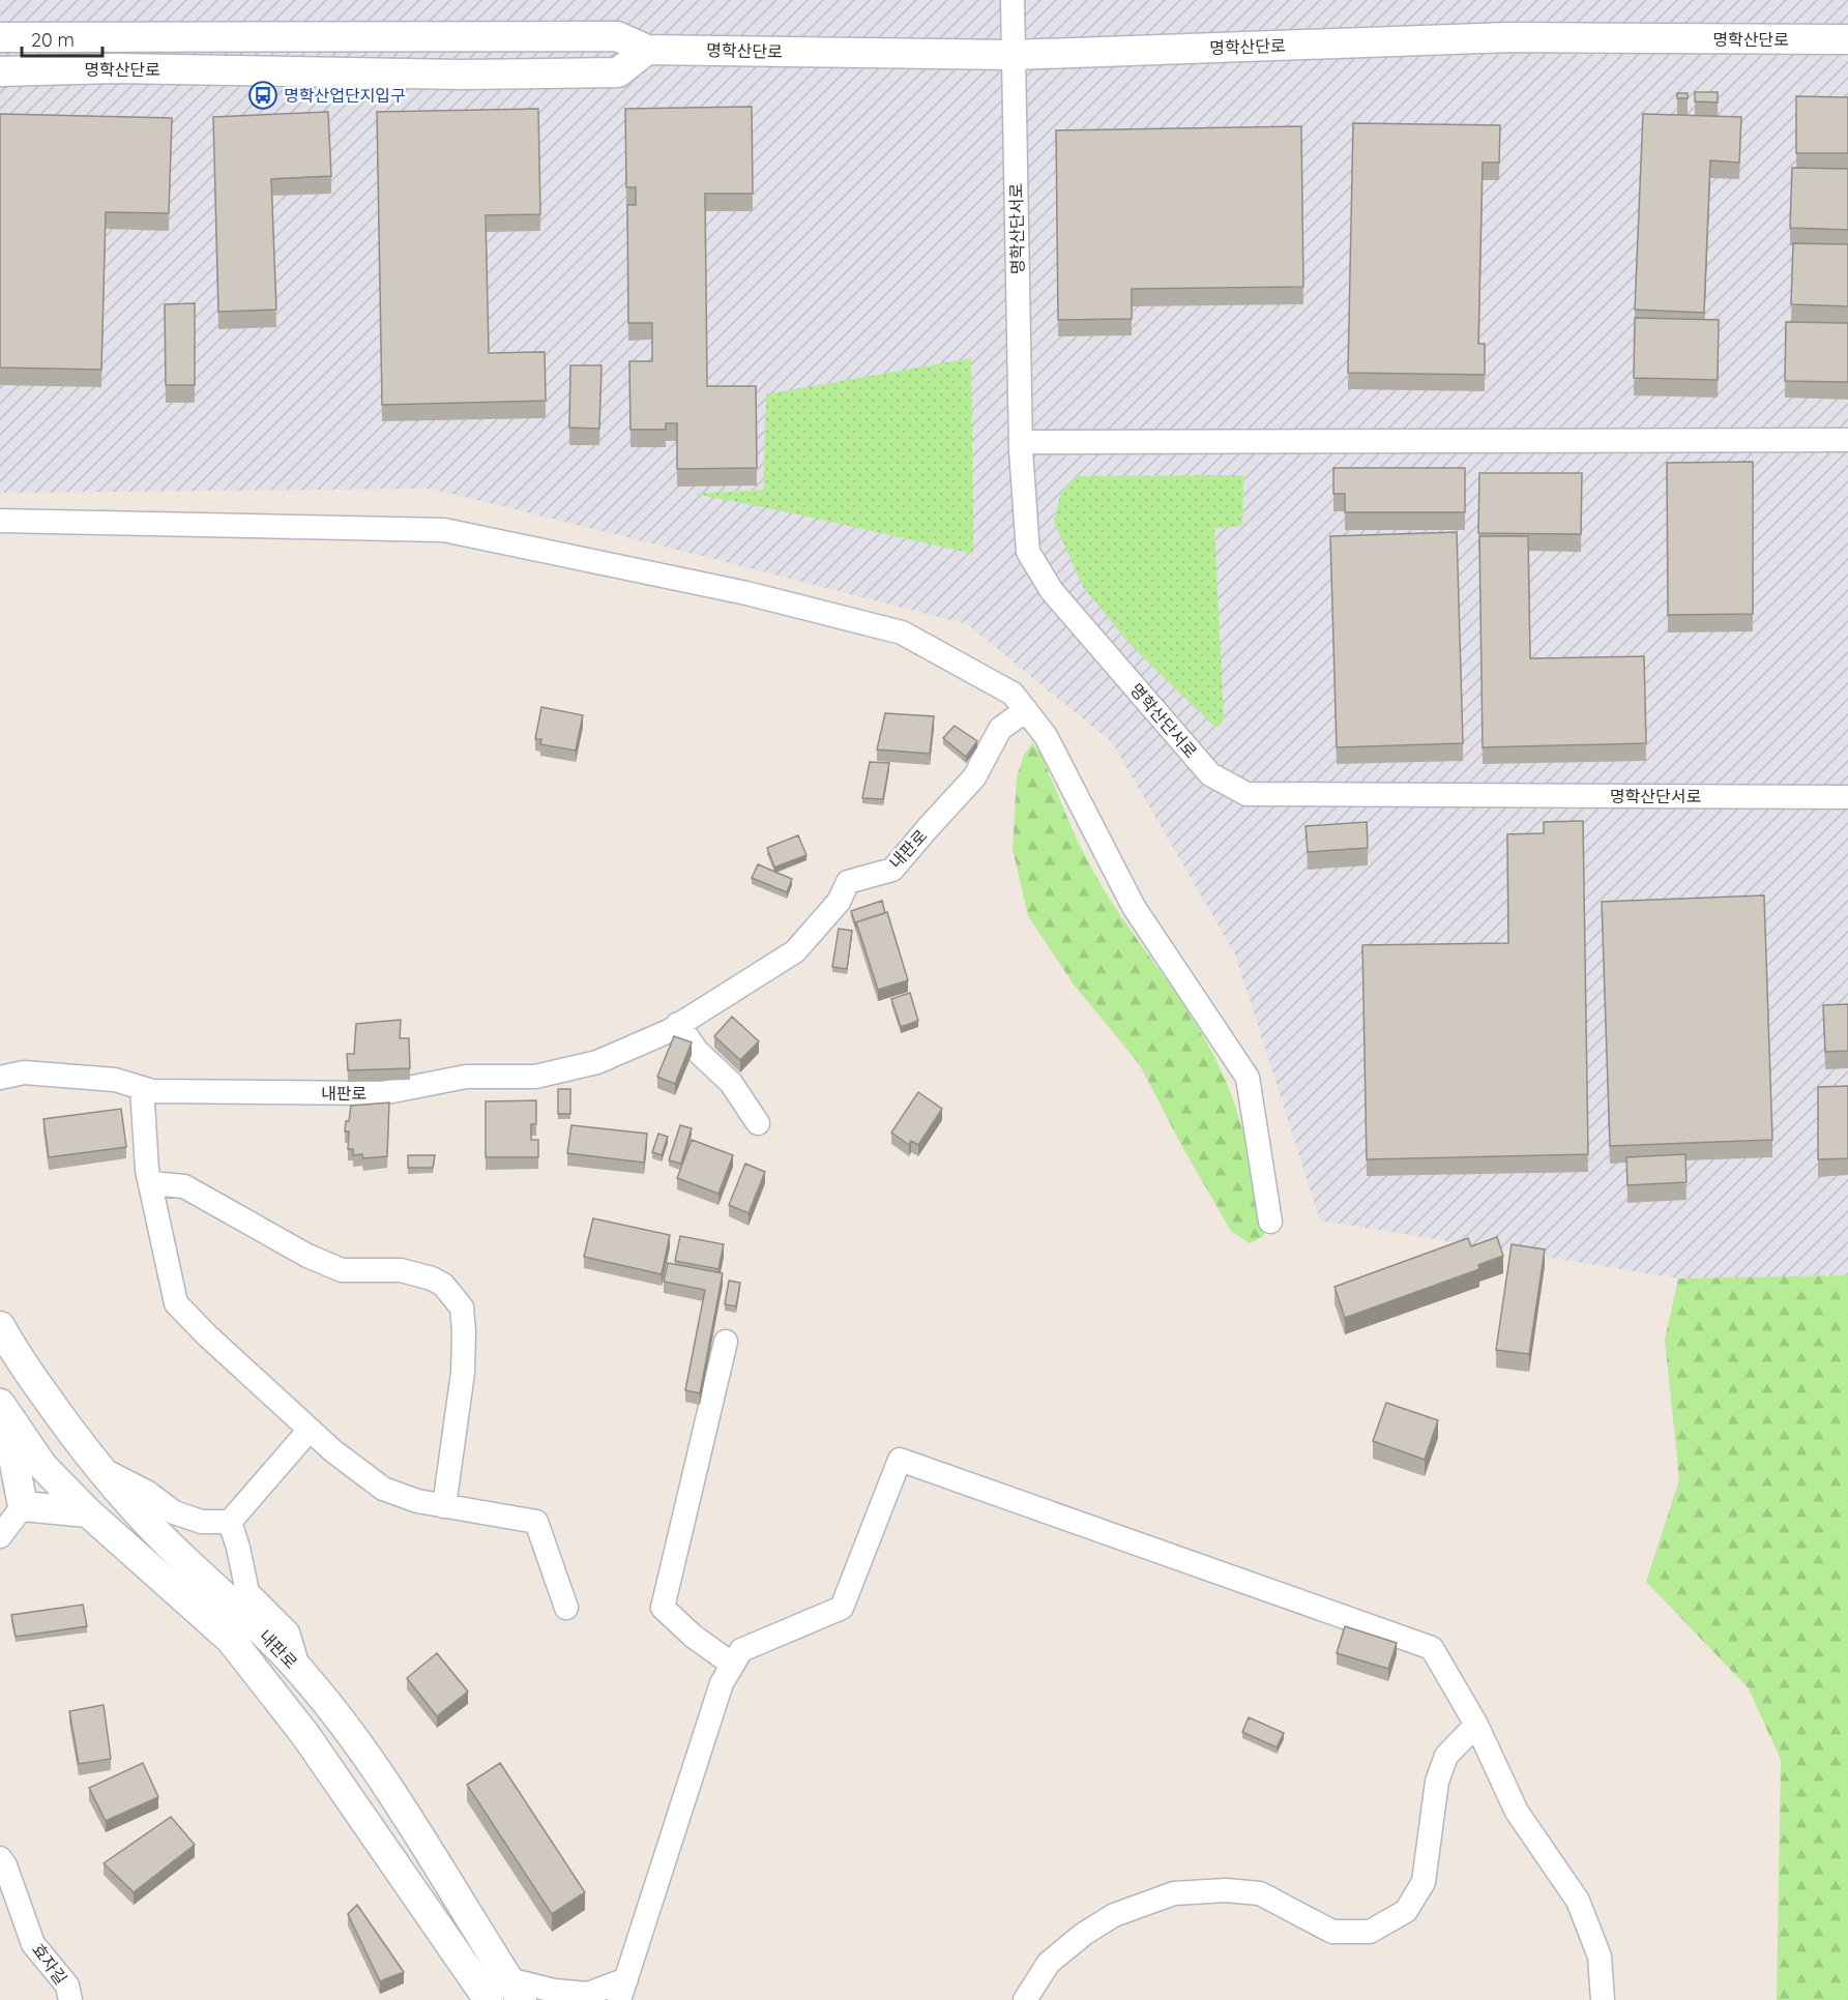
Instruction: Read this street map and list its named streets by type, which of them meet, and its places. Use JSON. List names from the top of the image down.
{
  "streets": {
    "street": [
      "명학산단로",
      "명학산단서로",
      "내판로",
      "효자길"
    ]
  },
  "crossings": [
    ["명학산단로", "명학산단서로"]
  ],
  "places": {
    "bus stop": ["명학산업단지입구"]
  },
  "scale_bar": "20 m"
}
